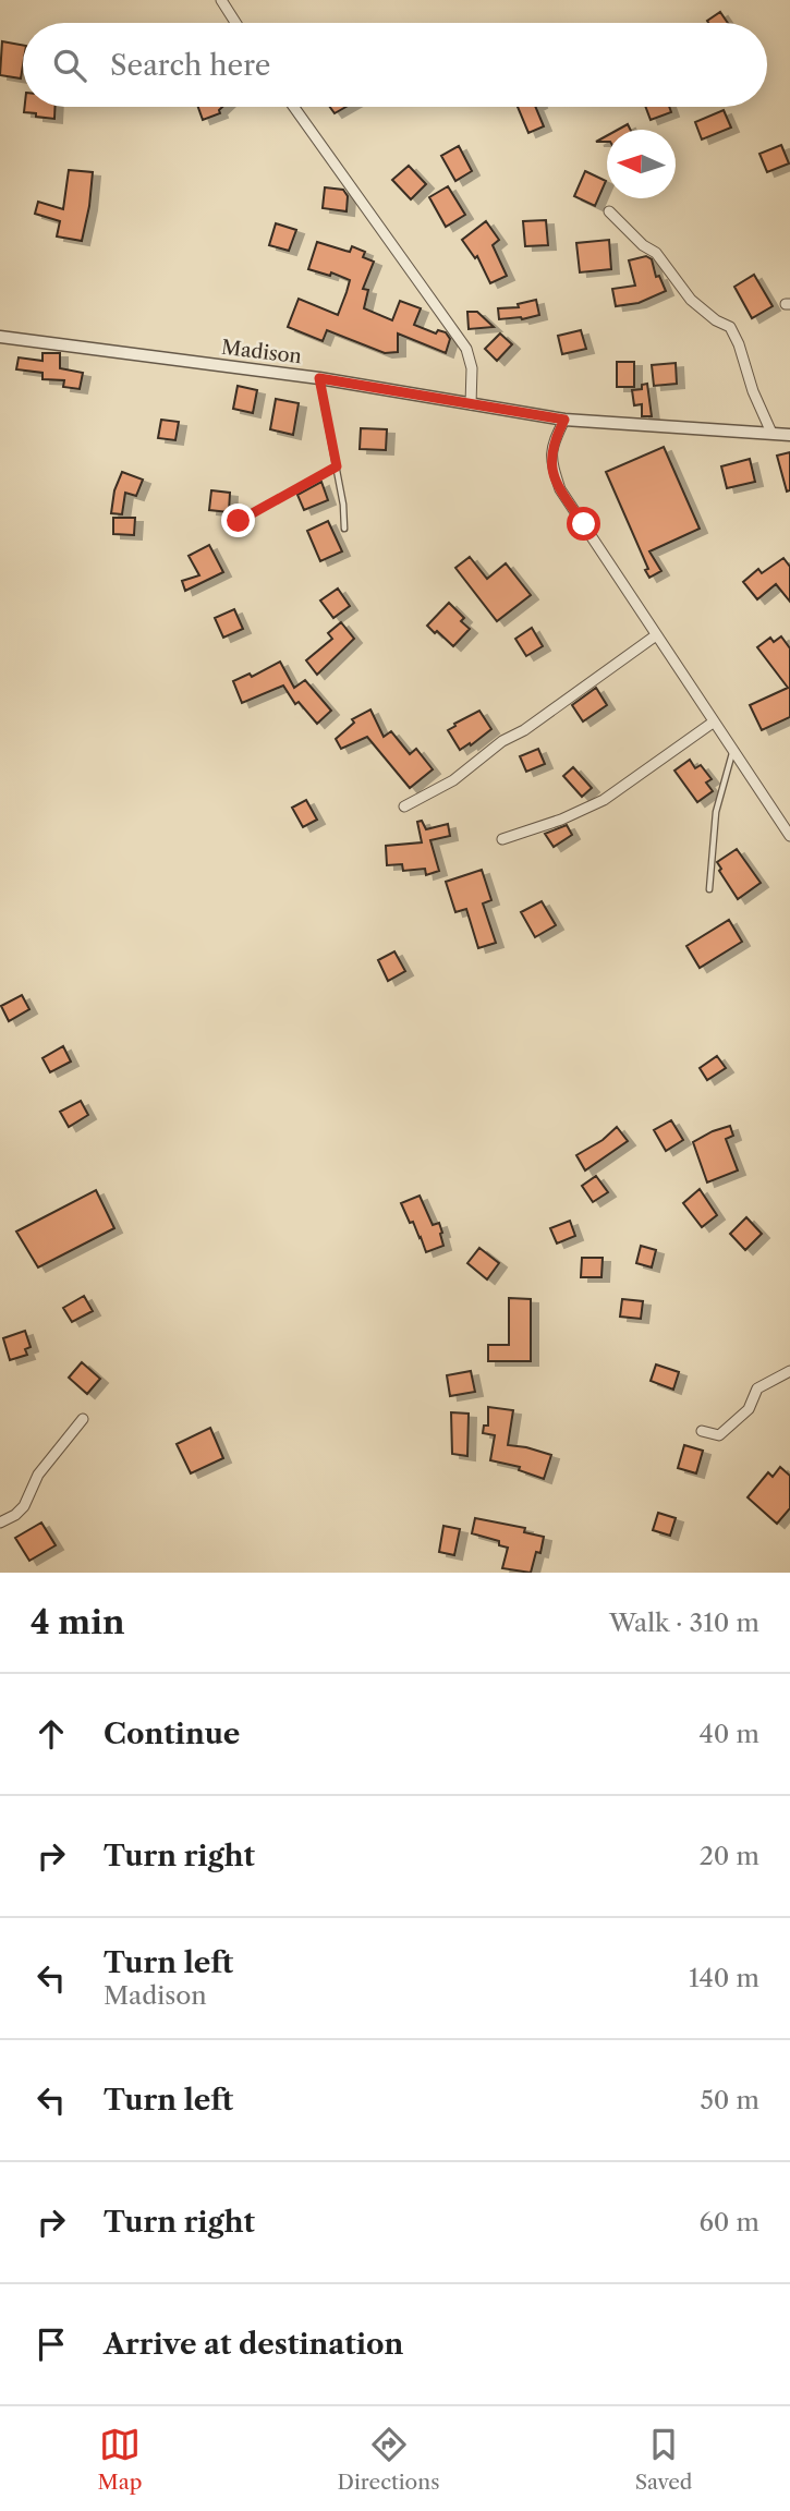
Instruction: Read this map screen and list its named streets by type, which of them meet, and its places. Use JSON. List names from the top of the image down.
{
  "streets": {
    "street": ["Madison"]
  },
  "north": "left",
  "page": {
    "search": "Search here",
    "heading": ["4 min", "Walk · 310 m"],
    "list": [
      ["Continue", "40 m"],
      ["Turn right", "20 m"],
      ["Turn left", "Madison", "140 m"],
      ["Turn left", "50 m"],
      ["Turn right", "60 m"],
      "Arrive at destination"
    ],
    "nav": ["Map", "Directions", "Saved"]
  }
}
